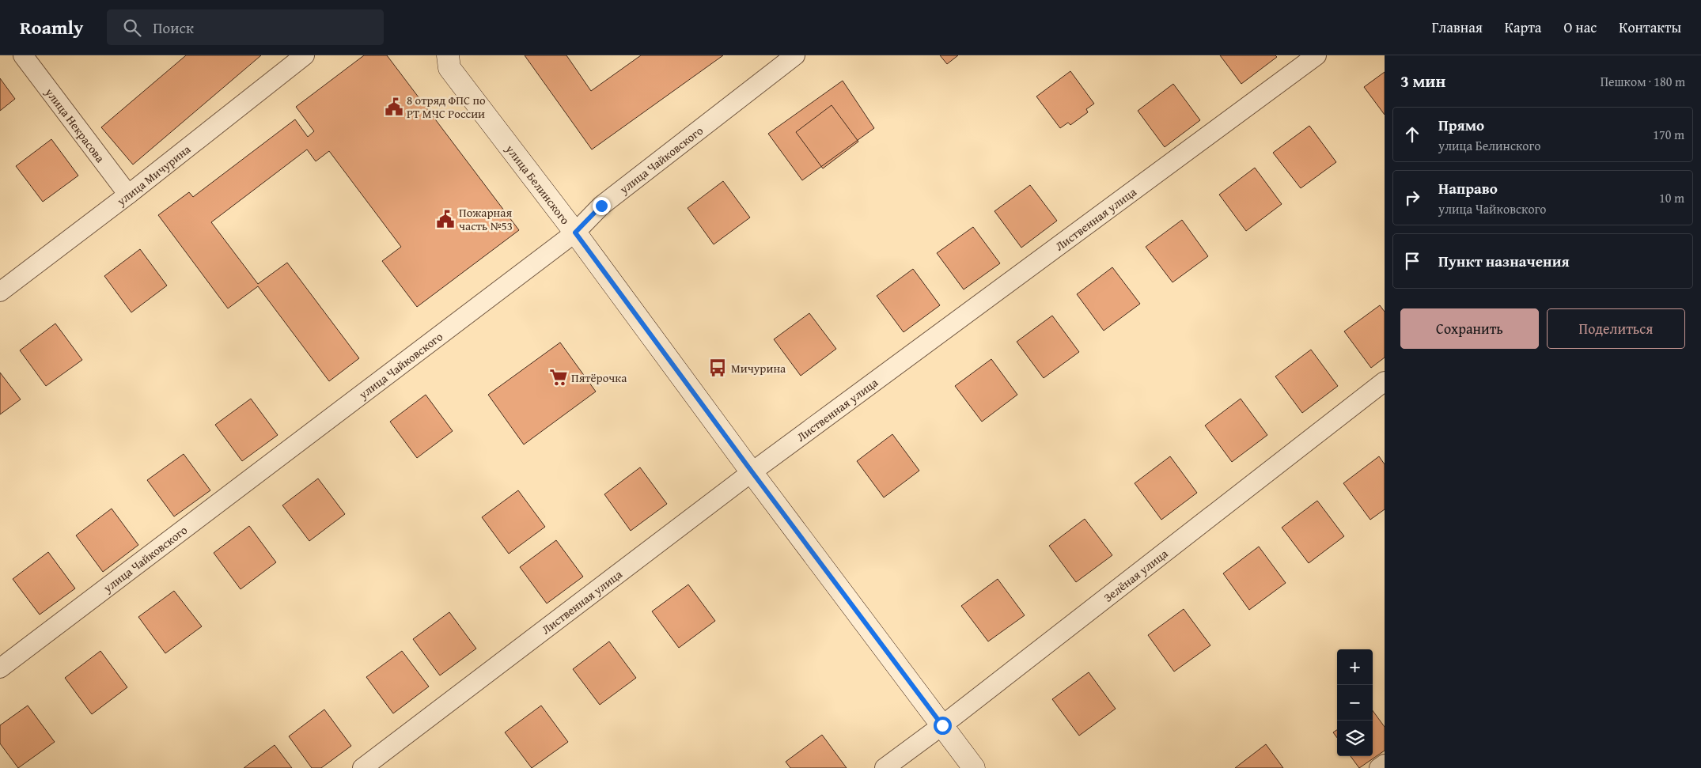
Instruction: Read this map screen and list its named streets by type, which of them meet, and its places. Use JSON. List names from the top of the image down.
{
  "streets": {
    "street": [
      "улица Некрасова",
      "улица Чайковского",
      "улица Мичурина",
      "улица Белинского",
      "Лиственная улица",
      "Зелёная улица"
    ]
  },
  "crossings": [
    ["улица Некрасова", "улица Мичурина"],
    ["улица Чайковского", "улица Белинского"],
    ["улица Белинского", "Лиственная улица"],
    ["улица Белинского", "Зелёная улица"]
  ],
  "places": {
    "public building": ["8 отряд ФПС по РТ МЧС России", "Пожарная часть №53"],
    "bus stop": ["Мичурина"],
    "supermarket": ["Пятёрочка"]
  },
  "page": {
    "header": "Roamly",
    "search": "Поиск",
    "nav": [
      "Главная",
      "Карта",
      "О нас",
      "Контакты"
    ],
    "heading": ["3 мин", "Пешком · 180 m"],
    "list": [
      ["Прямо", "улица Белинского", "170 m"],
      ["Направо", "улица Чайковского", "10 m"],
      "Пункт назначения"
    ],
    "buttons": ["Сохранить", "Поделиться"],
    "map_buttons": ["+", "−"]
  }
}
